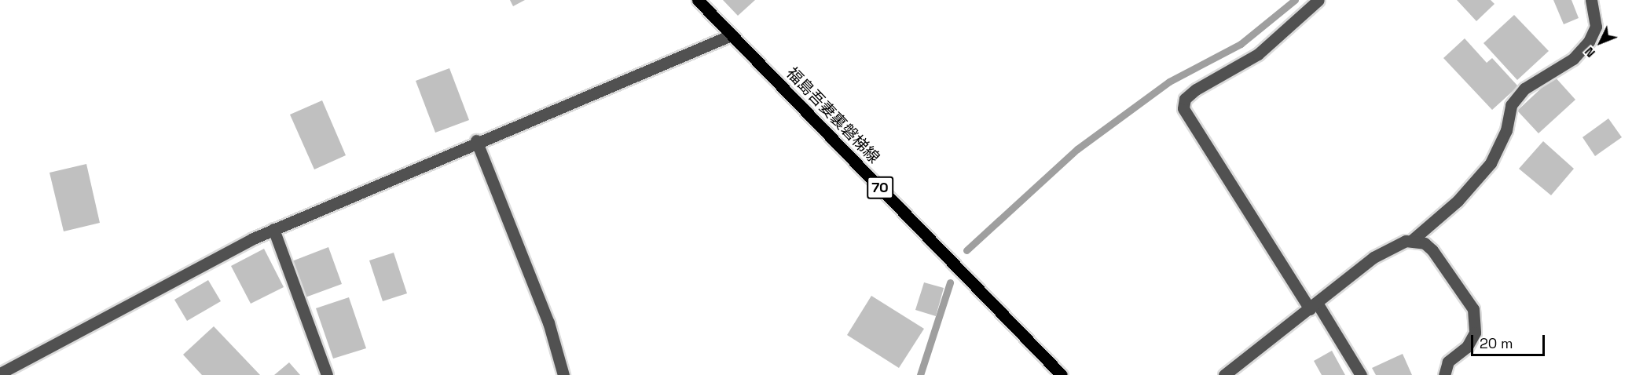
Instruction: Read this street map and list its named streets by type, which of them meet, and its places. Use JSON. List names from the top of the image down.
{
  "streets": {
    "main road": ["福島吾妻裏磐梯線", "70"]
  },
  "scale_bar": "20 m",
  "north": "bottom left"
}
